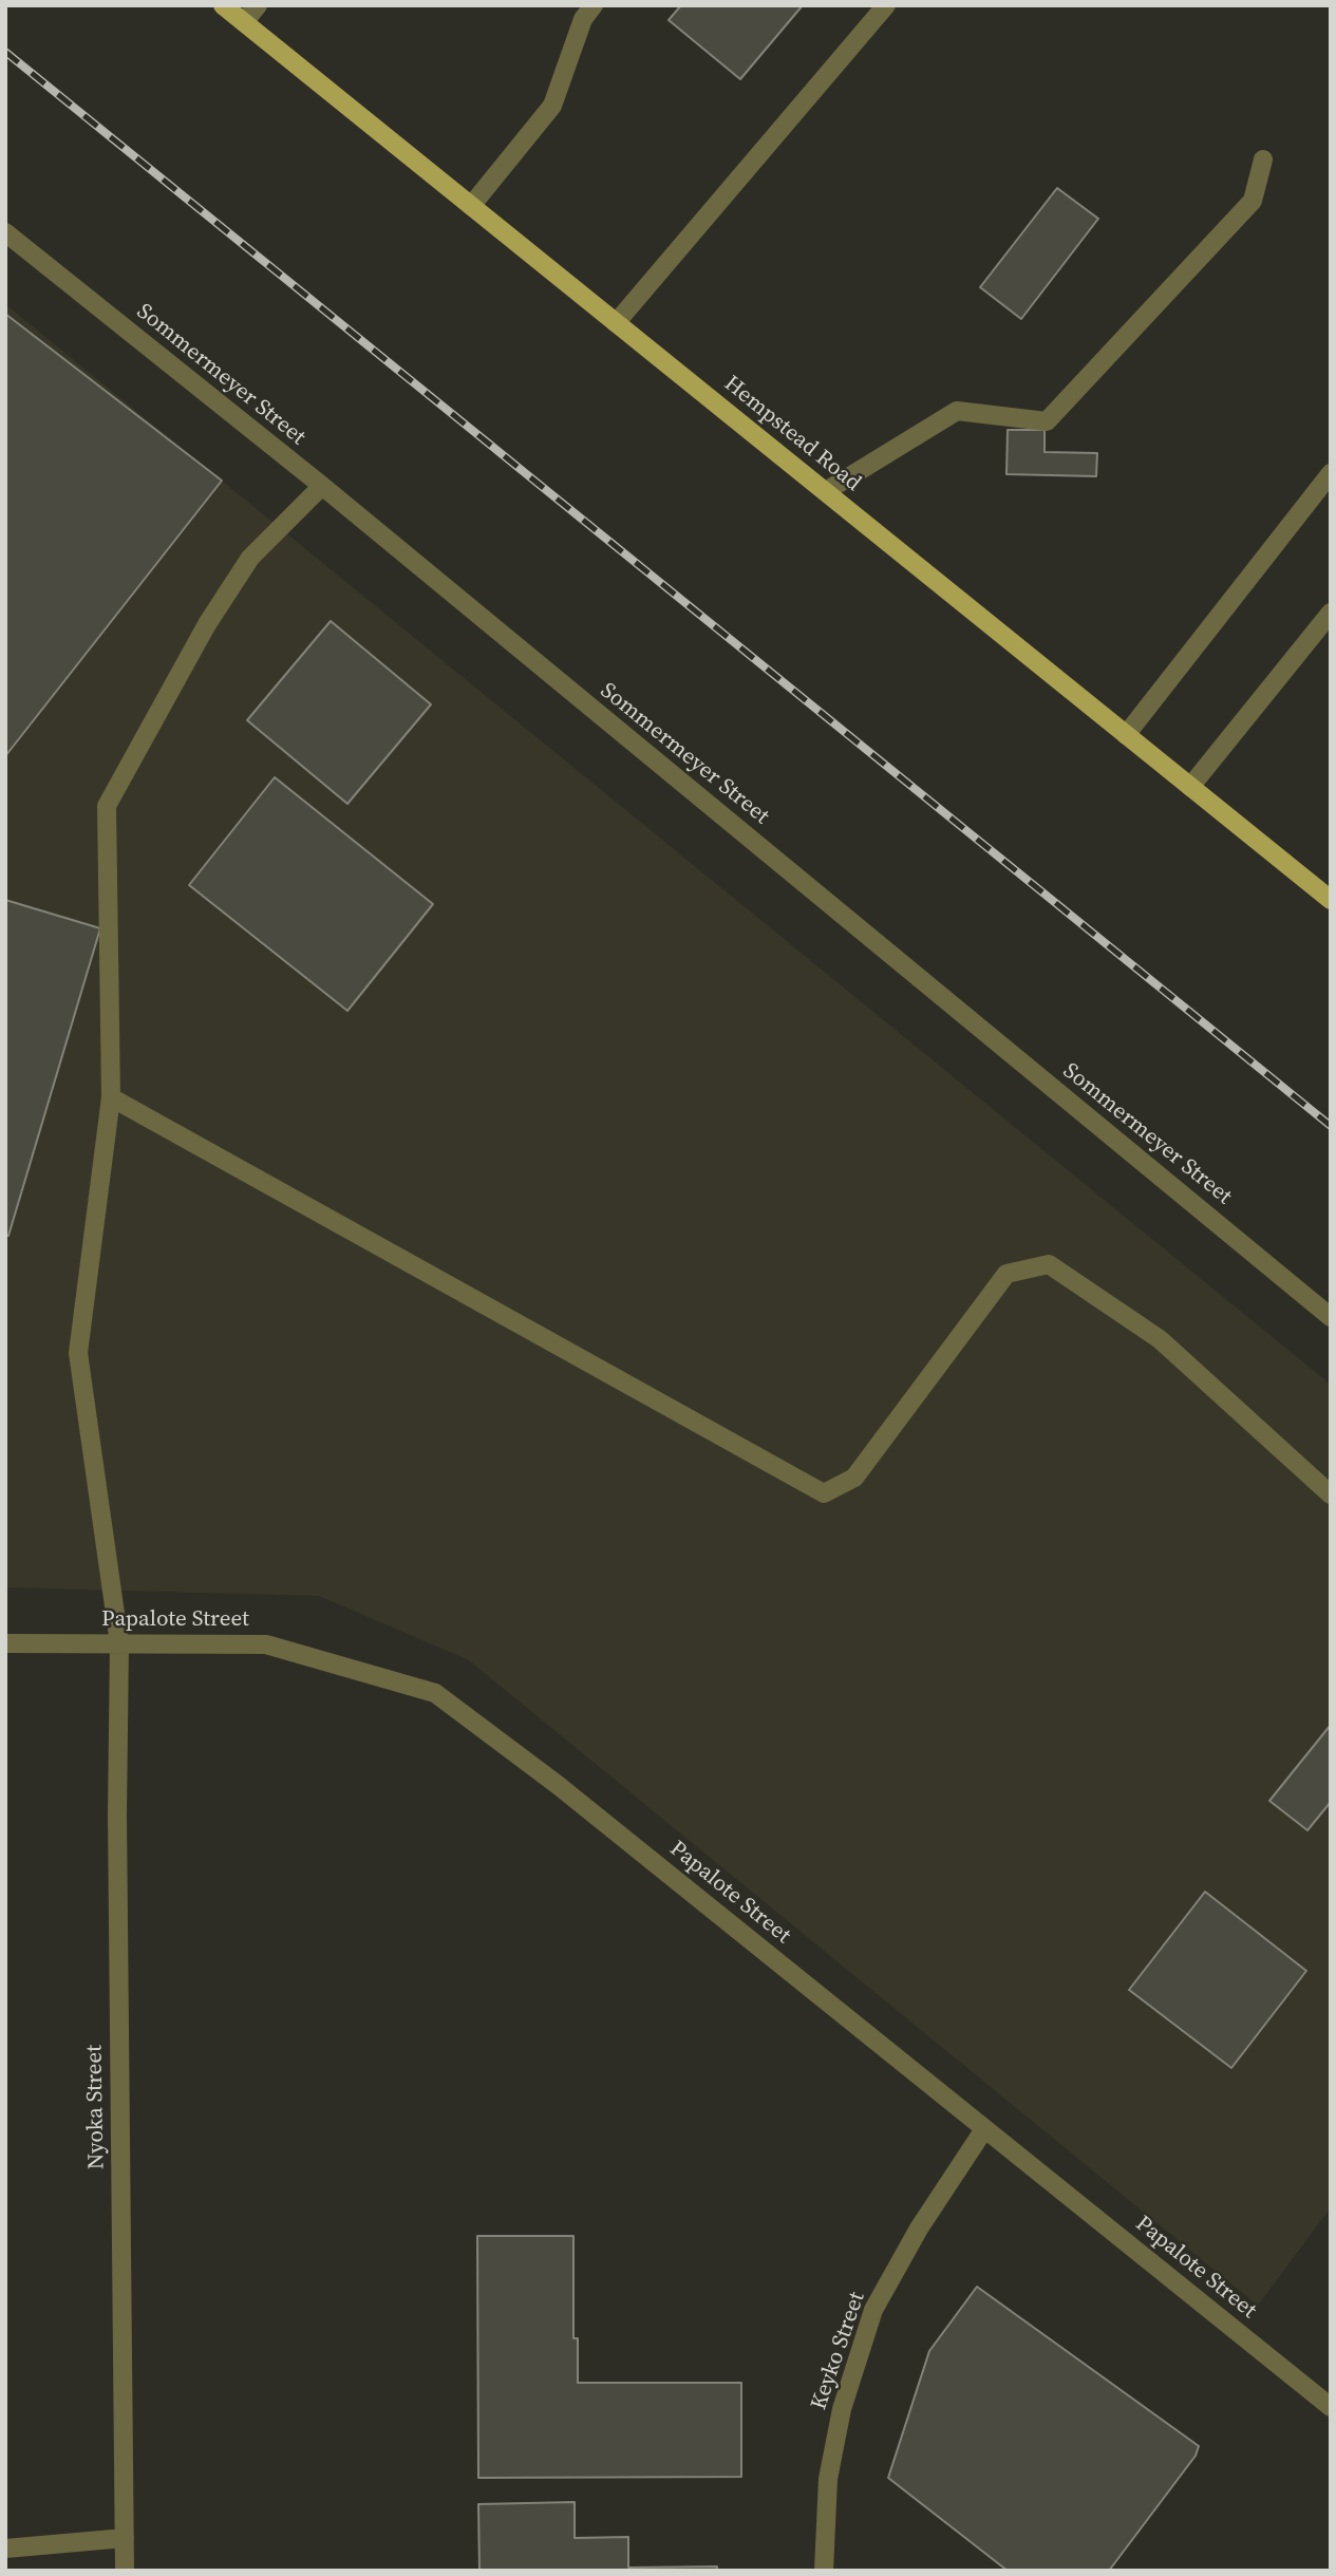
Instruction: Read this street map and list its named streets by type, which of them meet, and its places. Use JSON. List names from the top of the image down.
{
  "streets": {
    "main road": ["Hempstead Road"],
    "street": [
      "Sommermeyer Street",
      "Papalote Street",
      "Nyoka Street",
      "Keyko Street"
    ]
  },
  "crossings": [
    ["Sommermeyer Street", "Nyoka Street"],
    ["Papalote Street", "Nyoka Street"],
    ["Papalote Street", "Keyko Street"]
  ]
}
